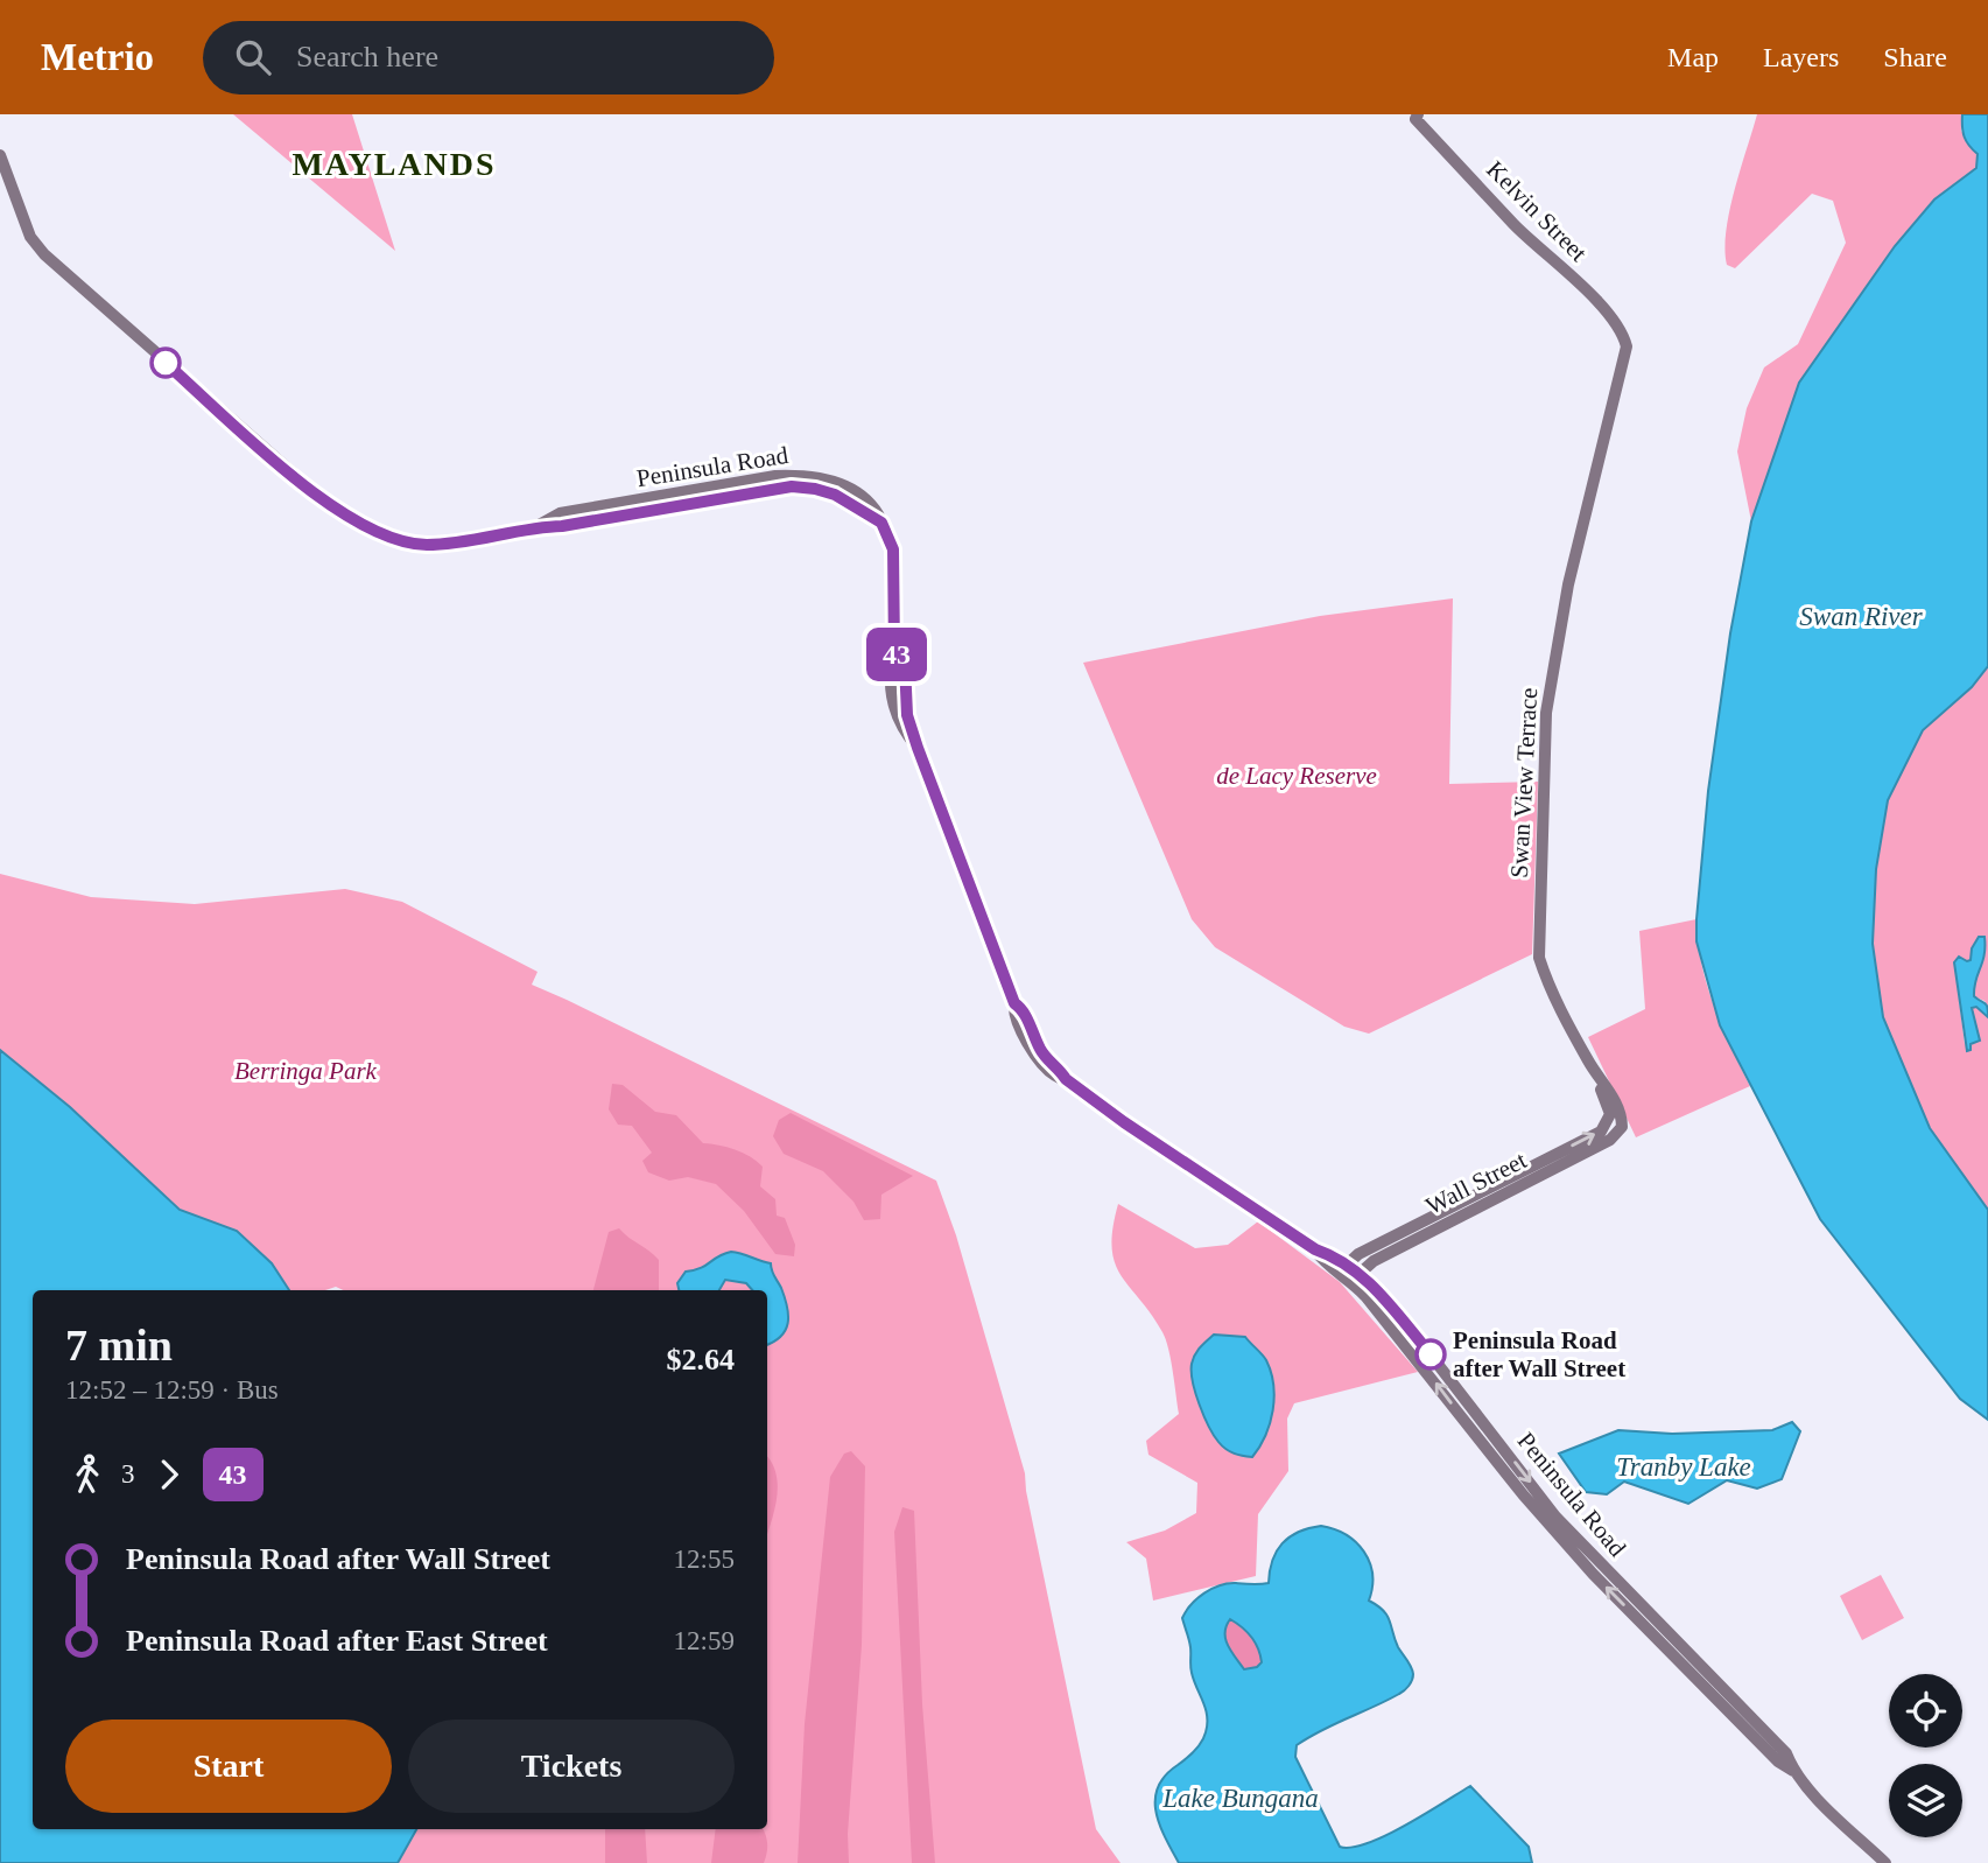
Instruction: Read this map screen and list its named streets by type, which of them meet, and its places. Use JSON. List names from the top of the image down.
{
  "streets": {
    "street": [
      "Kelvin Street",
      "Peninsula Road",
      "Swan View Terrace",
      "Wall Street"
    ]
  },
  "crossings": [
    ["Kelvin Street", "Swan View Terrace"],
    ["Peninsula Road", "Wall Street"],
    ["Swan View Terrace", "Wall Street"]
  ],
  "districts": ["MAYLANDS"],
  "water": ["Swan River", "Tranby Lake", "Lake Bungana"],
  "parks": ["de Lacy Reserve", "Berringa Park"],
  "places": ["Peninsula Road after Wall Street"],
  "lines": ["bus line 43"],
  "page": {
    "header": "Metrio",
    "search": "Search here",
    "nav": ["Map", "Layers", "Share"],
    "on_map": "43",
    "heading": ["7 min", "12:52 – 12:59 · Bus", "$2.64"],
    "legs": ["3", "43"],
    "list": [
      {
        "name": "Peninsula Road after Wall Street",
        "value": "12:55"
      },
      {
        "name": "Peninsula Road after East Street",
        "value": "12:59"
      }
    ],
    "buttons": ["Start", "Tickets"]
  }
}
